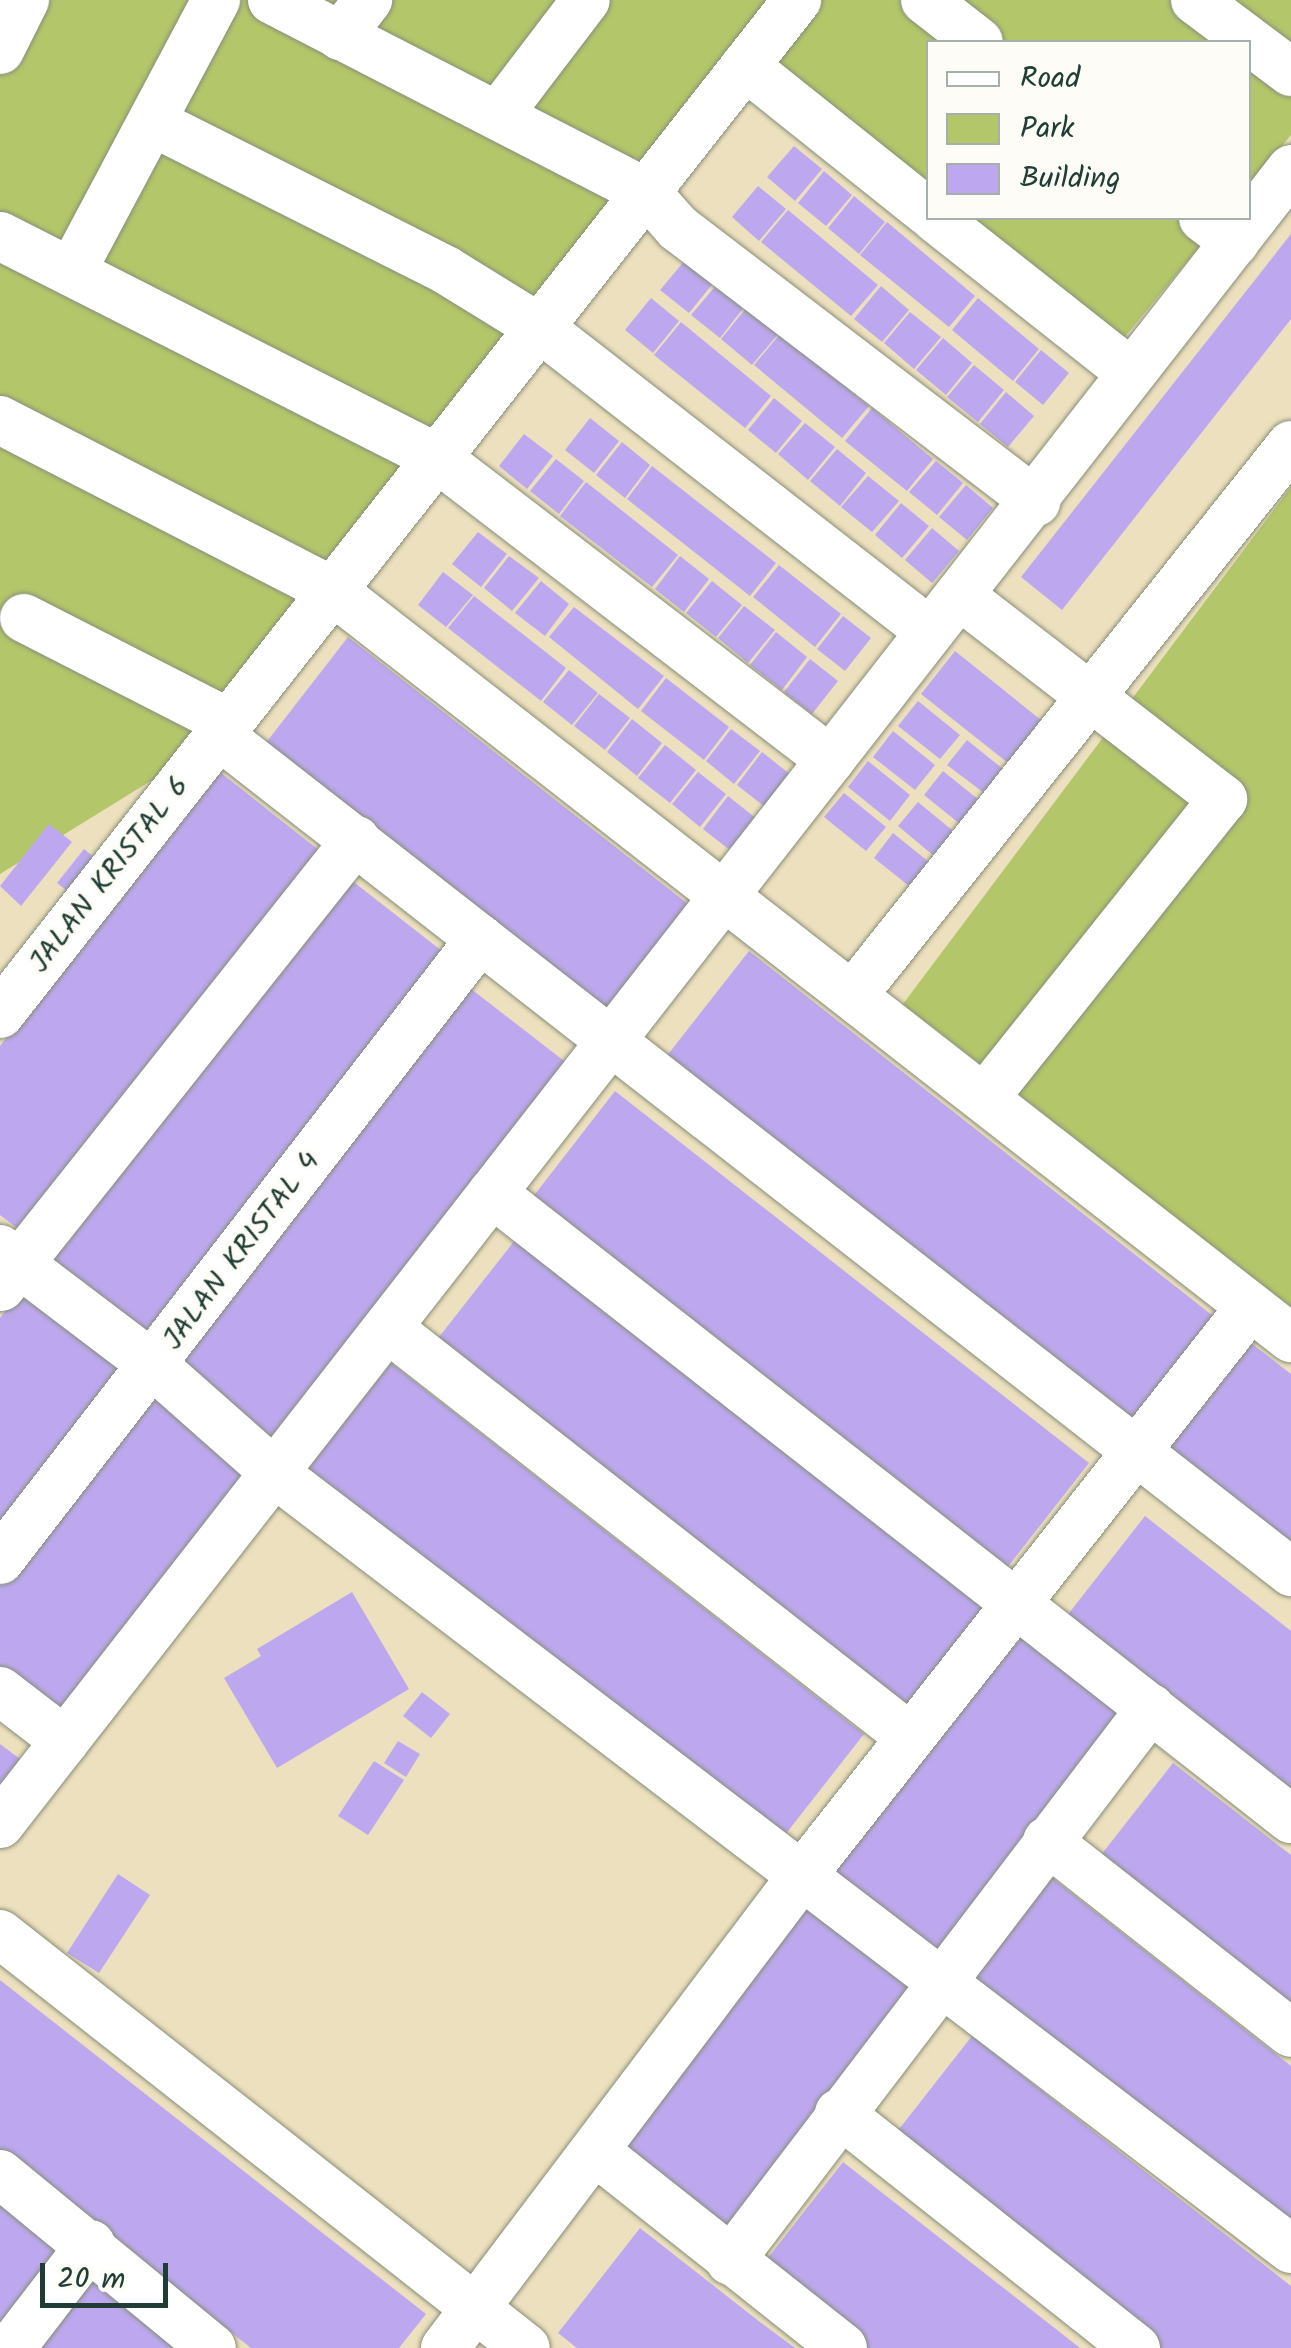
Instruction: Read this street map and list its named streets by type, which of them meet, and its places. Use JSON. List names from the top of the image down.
{
  "streets": {
    "street": ["JALAN KRISTAL 6", "JALAN KRISTAL 4"]
  },
  "legend": ["Road", "Park", "Building"],
  "scale_bar": "20 m"
}
